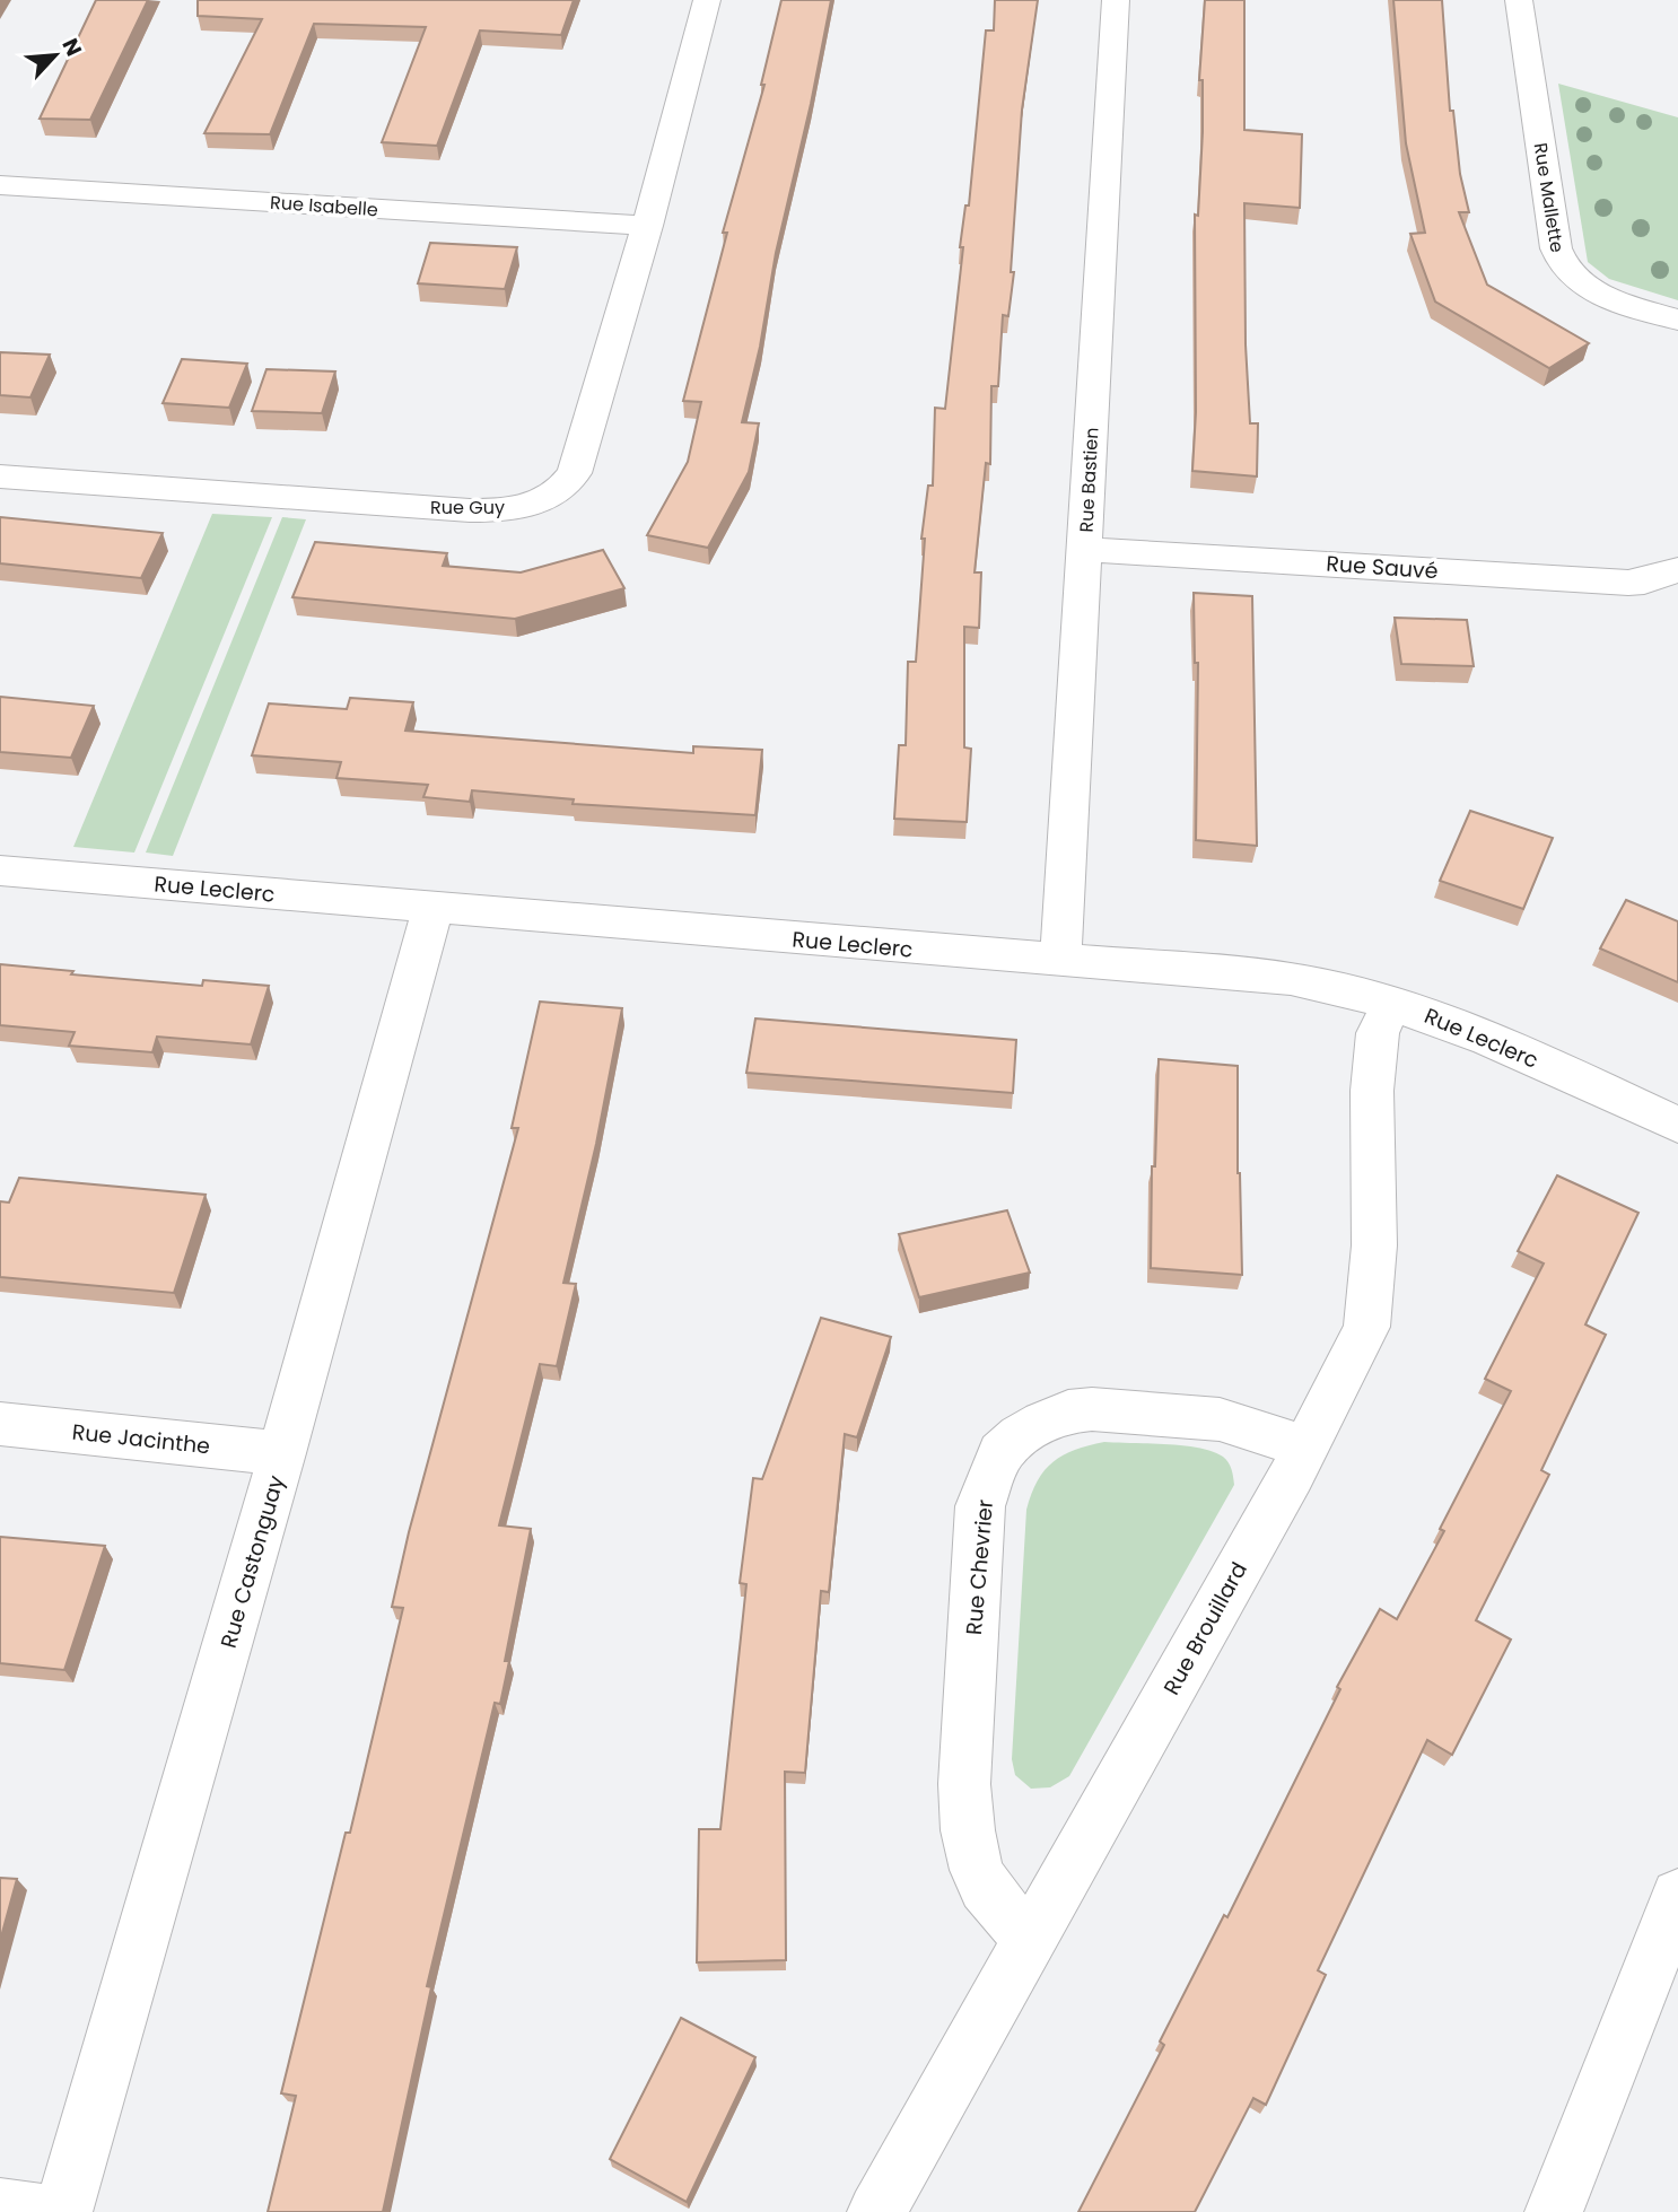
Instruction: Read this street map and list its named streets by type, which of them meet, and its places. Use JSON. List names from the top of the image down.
{
  "streets": {
    "street": [
      "Rue Mallette",
      "Rue Isabelle",
      "Rue Bastien",
      "Rue Guy",
      "Rue Sauvé",
      "Rue Leclerc",
      "Rue Jacinthe",
      "Rue Castonguay",
      "Rue Chevrier",
      "Rue Brouillard"
    ]
  },
  "crossings": [
    ["Rue Isabelle", "Rue Guy"],
    ["Rue Bastien", "Rue Sauvé"],
    ["Rue Bastien", "Rue Leclerc"],
    ["Rue Leclerc", "Rue Castonguay"],
    ["Rue Leclerc", "Rue Brouillard"],
    ["Rue Jacinthe", "Rue Castonguay"],
    ["Rue Chevrier", "Rue Brouillard"]
  ],
  "north": "top right"
}
